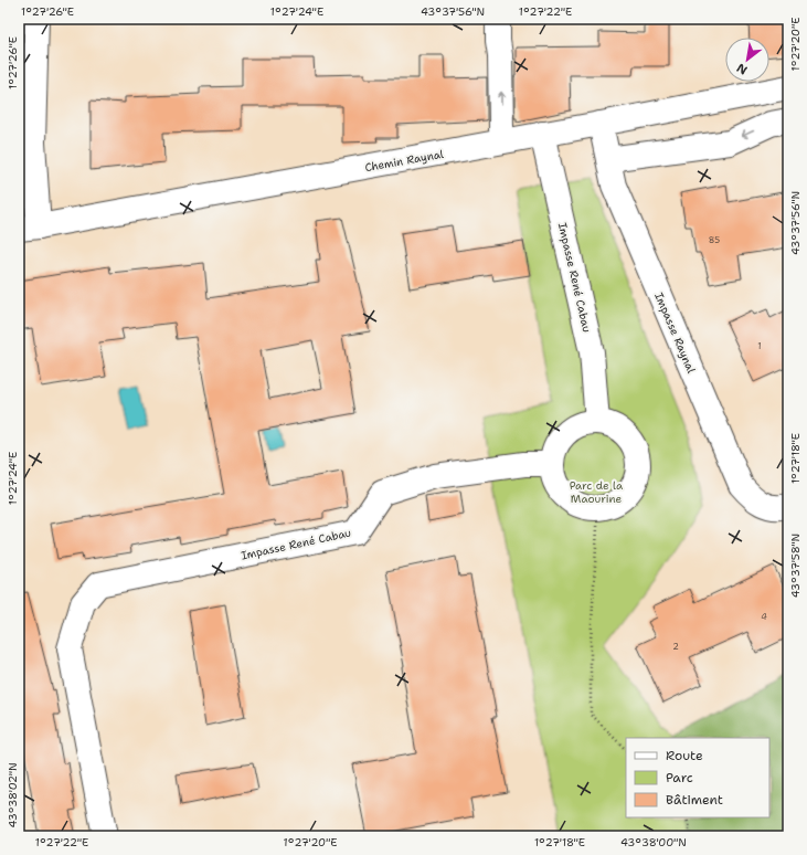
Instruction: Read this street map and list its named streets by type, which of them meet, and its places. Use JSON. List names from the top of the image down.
{
  "streets": {
    "street": ["Chemin Raynal", "Impasse René Cabau", "Impasse Raynal"]
  },
  "crossings": [
    ["Chemin Raynal", "Impasse René Cabau"],
    ["Chemin Raynal", "Impasse Raynal"]
  ],
  "parks": ["Parc de la Maourine"],
  "house_numbers": [
    "85",
    "1",
    "4",
    "2"
  ],
  "legend": ["Route", "Parc", "Bâtiment"],
  "north": "bottom left",
  "coordinates": [
    "1°27'26\"E",
    "1°27'24\"E",
    "43°37'56\"N",
    "1°27'22\"E",
    "1°27'20\"E",
    "1°27'18\"E",
    "43°37'58\"N",
    "43°38'02\"N",
    "43°38'00\"N"
  ]
}
